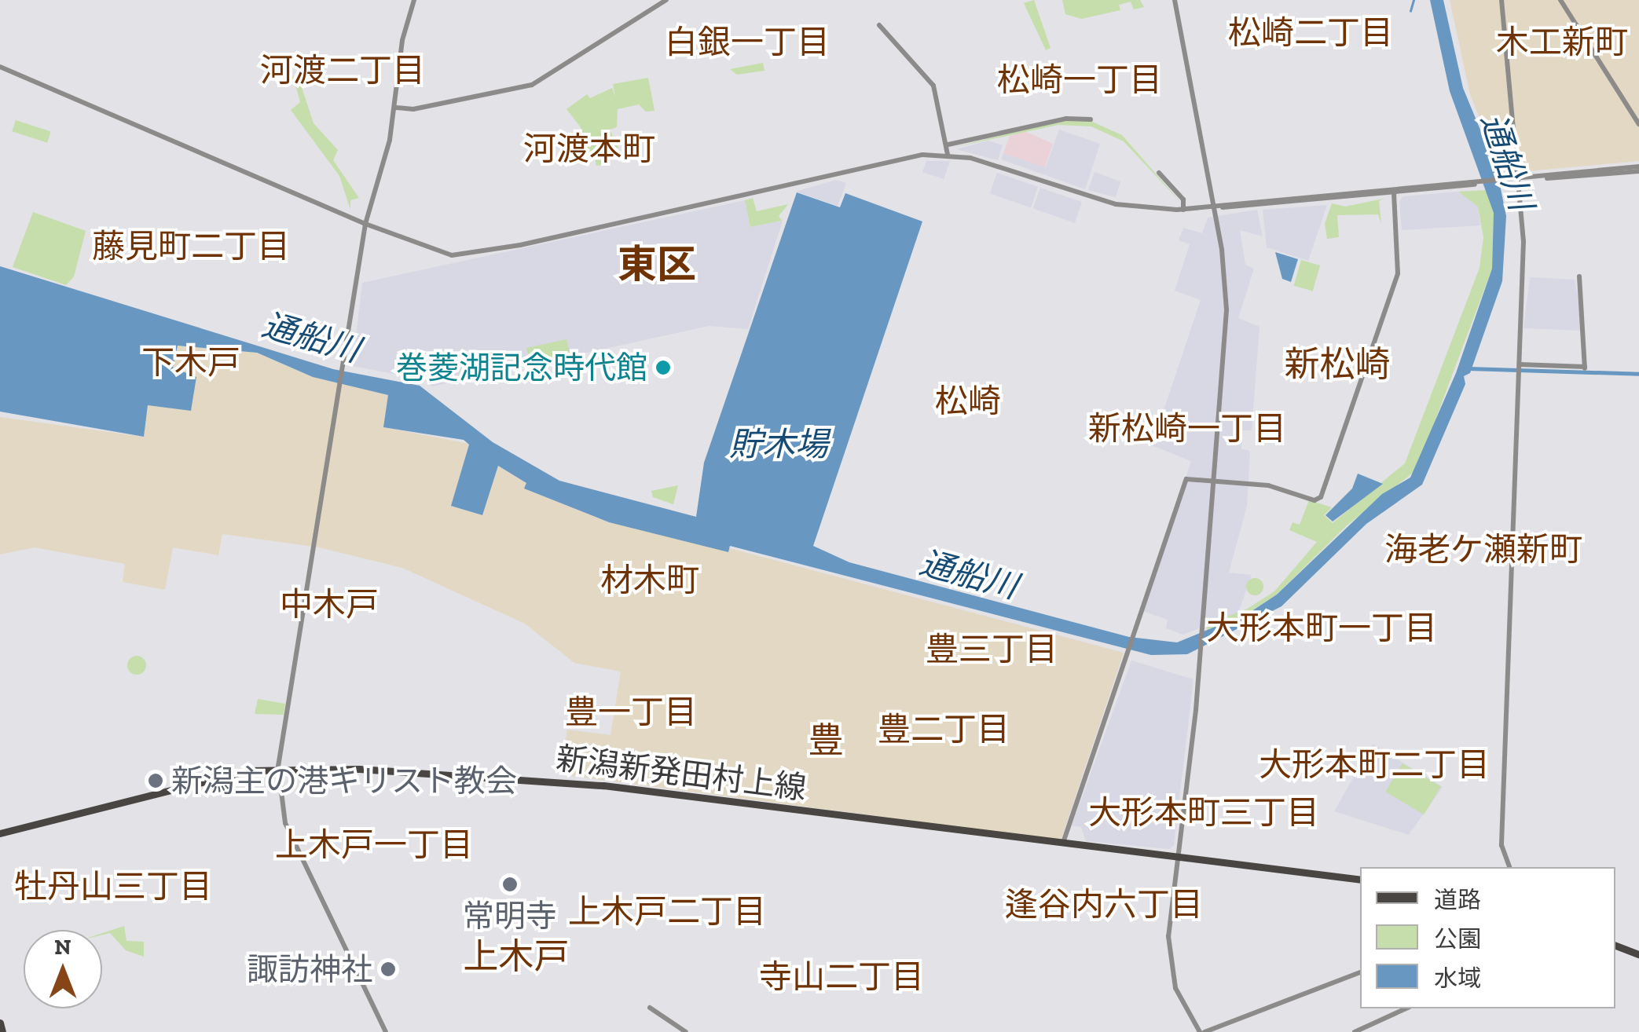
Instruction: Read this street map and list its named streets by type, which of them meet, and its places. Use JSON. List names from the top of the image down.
{
  "streets": {
    "main road": ["新潟新発田村上線"]
  },
  "districts": [
    "松崎二丁目",
    "白銀一丁目",
    "木工新町",
    "河渡二丁目",
    "松崎一丁目",
    "河渡本町",
    "藤見町二丁目",
    "東区",
    "下木戸",
    "新松崎",
    "松崎",
    "新松崎一丁目",
    "海老ケ瀬新町",
    "材木町",
    "中木戸",
    "大形本町一丁目",
    "豊三丁目",
    "豊一丁目",
    "豊二丁目",
    "豊",
    "大形本町二丁目",
    "大形本町三丁目",
    "上木戸一丁目",
    "牡丹山三丁目",
    "逢谷内六丁目",
    "上木戸二丁目",
    "上木戸",
    "寺山二丁目"
  ],
  "water": ["通船川", "貯木場"],
  "places": [
    "巻菱湖記念時代館",
    "新潟主の港キリスト教会",
    "常明寺",
    "諏訪神社"
  ],
  "legend": ["道路", "公園", "水域"],
  "north": "top"
}
